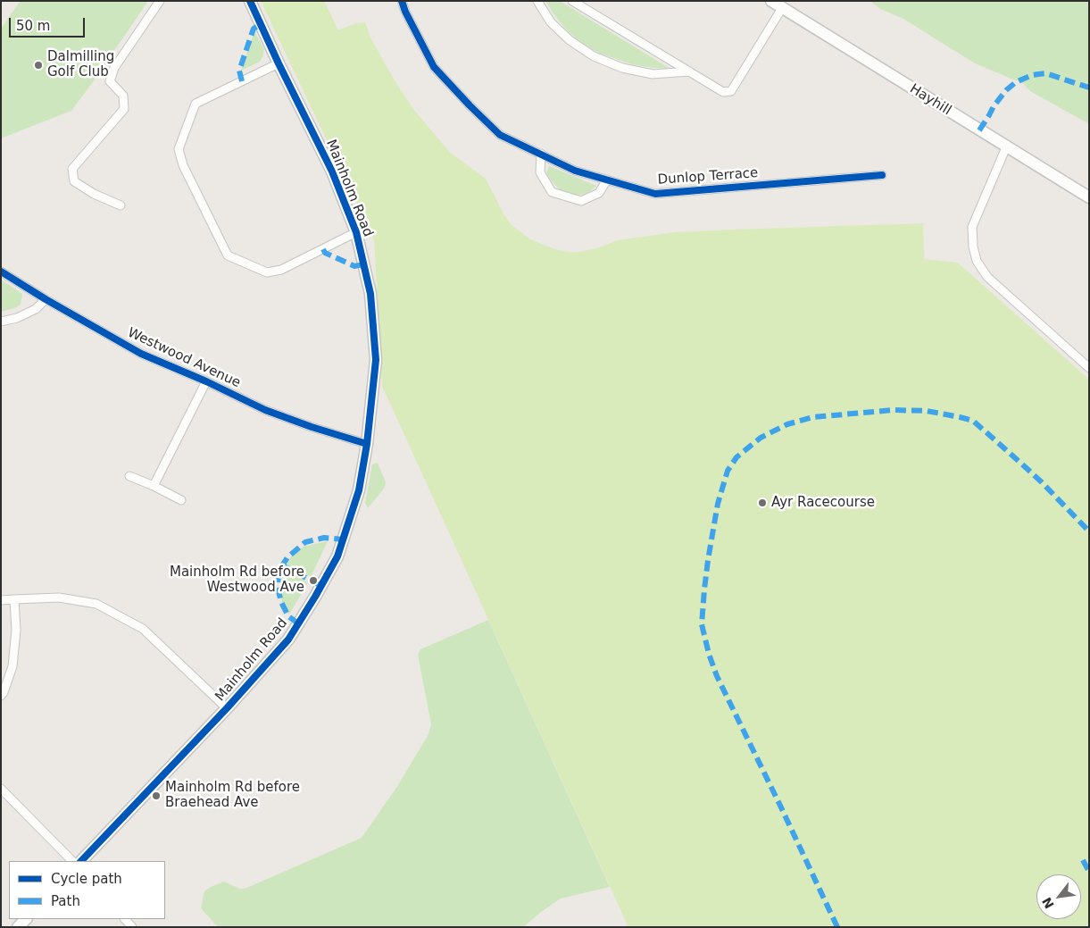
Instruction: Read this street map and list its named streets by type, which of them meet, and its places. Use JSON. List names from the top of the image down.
{
  "streets": {
    "street": [
      "Hayhill",
      "Dunlop Terrace",
      "Mainholm Road",
      "Westwood Avenue"
    ]
  },
  "crossings": [
    ["Mainholm Road", "Westwood Avenue"]
  ],
  "places": [
    "Dalmilling Golf Club",
    "Ayr Racecourse",
    "Mainholm Rd before Westwood Ave",
    "Mainholm Rd before Braehead Ave"
  ],
  "legend": ["Cycle path", "Path"],
  "scale_bar": "50 m",
  "north": "bottom left"
}
